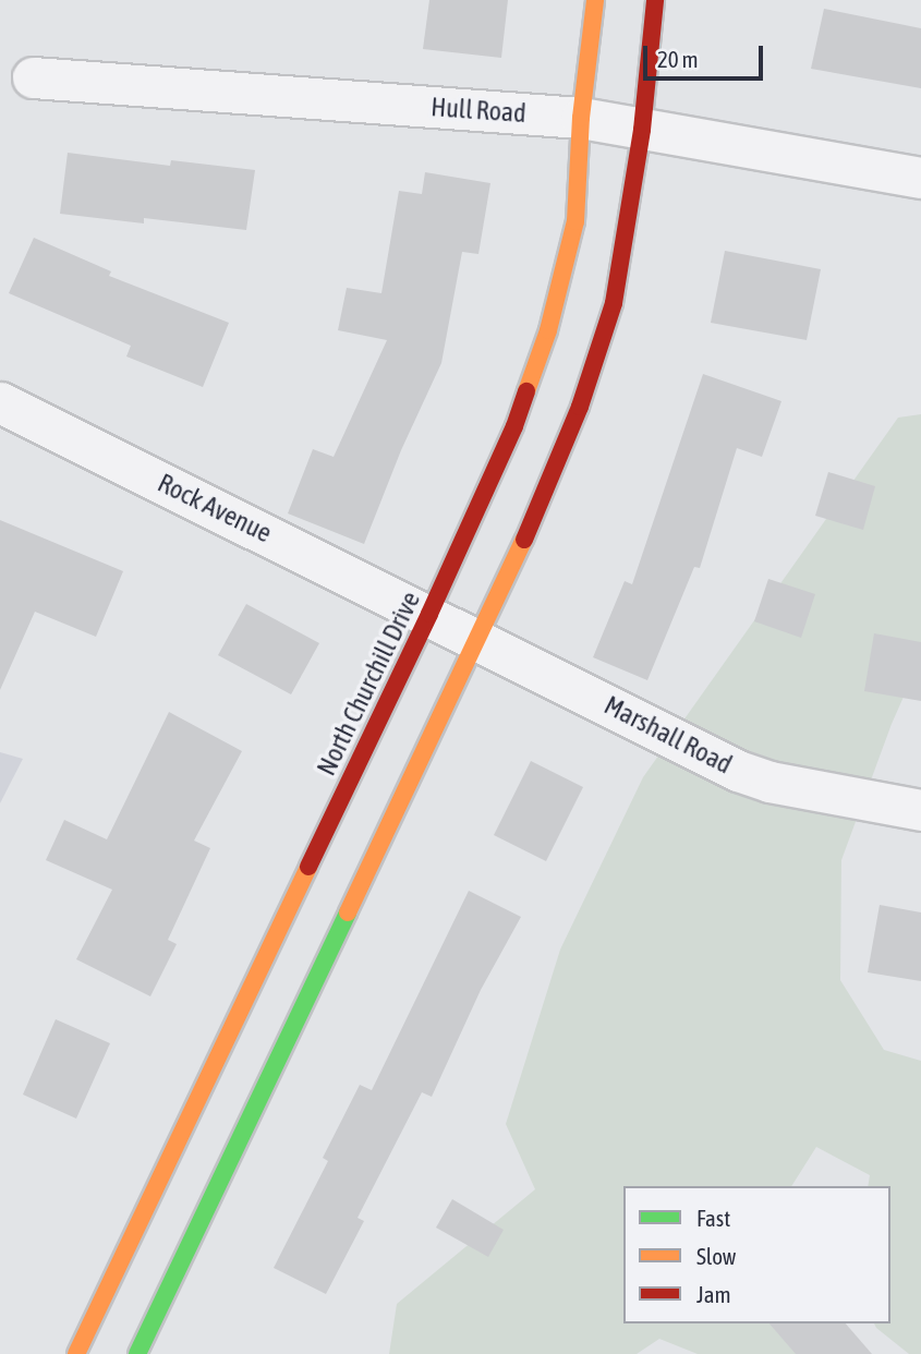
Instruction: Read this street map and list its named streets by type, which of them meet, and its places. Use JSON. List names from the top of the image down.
{
  "streets": {
    "street": [
      "Hull Road",
      "Rock Avenue",
      "North Churchill Drive",
      "Marshall Road"
    ]
  },
  "crossings": [
    ["Hull Road", "North Churchill Drive"],
    ["Rock Avenue", "North Churchill Drive"],
    ["Rock Avenue", "Marshall Road"],
    ["North Churchill Drive", "Marshall Road"]
  ],
  "legend": ["Fast", "Slow", "Jam"],
  "scale_bar": "20 m"
}
